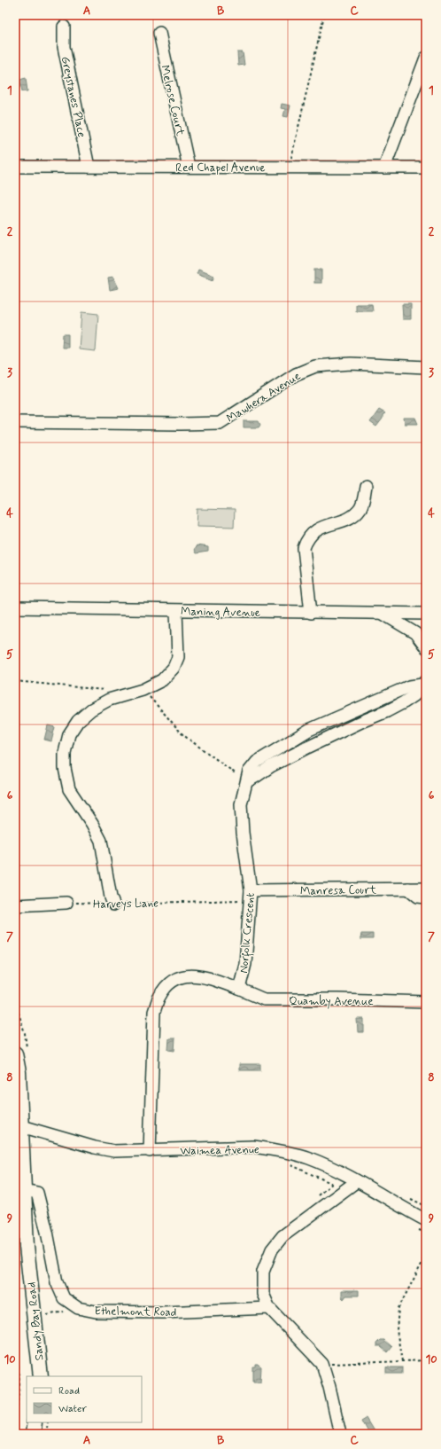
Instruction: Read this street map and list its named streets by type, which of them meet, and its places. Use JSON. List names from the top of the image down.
{
  "streets": {
    "main road": ["Sandy Bay Road"],
    "street": [
      "Greystanes Place",
      "Melrose Court",
      "Red Chapel Avenue",
      "Mawhera Avenue",
      "Maning Avenue",
      "Manresa Court",
      "Norfolk Crescent",
      "Quamby Avenue",
      "Waimea Avenue",
      "Ethelmont Road"
    ],
    "path": ["Harveys Lane"]
  },
  "crossings": [
    ["Greystanes Place", "Red Chapel Avenue"],
    ["Melrose Court", "Red Chapel Avenue"],
    ["Manresa Court", "Norfolk Crescent"],
    ["Norfolk Crescent", "Quamby Avenue"],
    ["Norfolk Crescent", "Waimea Avenue"],
    ["Waimea Avenue", "Sandy Bay Road"],
    ["Ethelmont Road", "Sandy Bay Road"]
  ],
  "legend": ["Road", "Water"],
  "grid": {
    "columns": ["A", "B", "C"],
    "rows": [
      "1",
      "2",
      "3",
      "4",
      "5",
      "6",
      "7",
      "8",
      "9",
      "10"
    ]
  }
}
